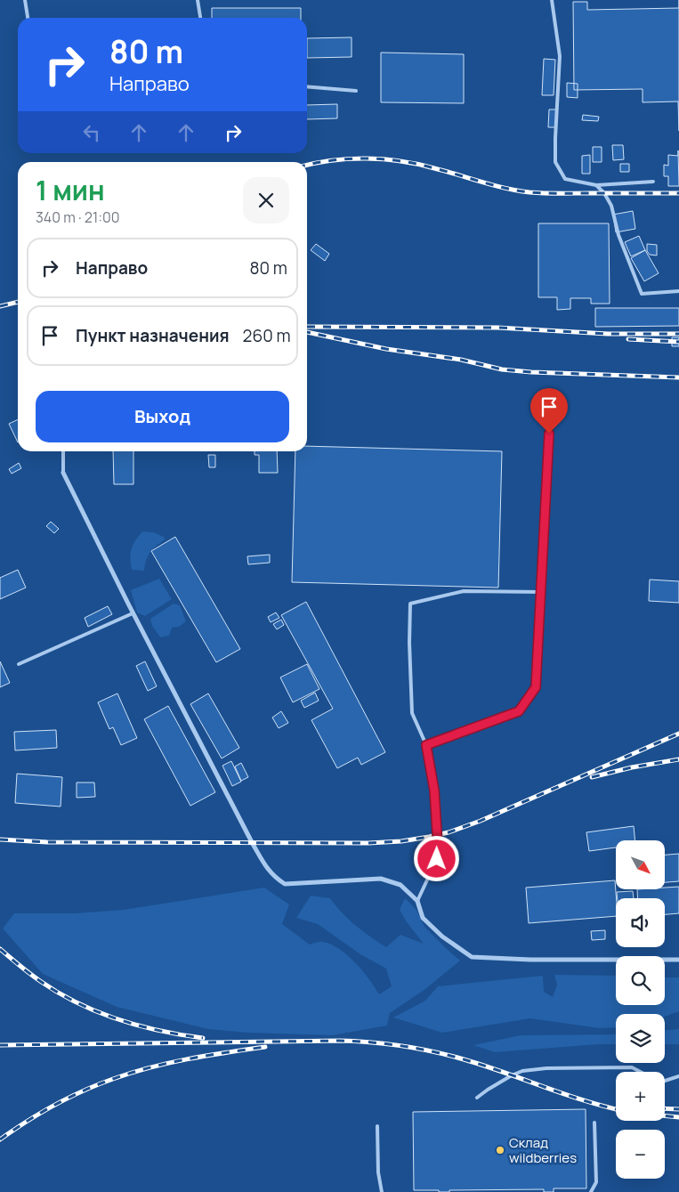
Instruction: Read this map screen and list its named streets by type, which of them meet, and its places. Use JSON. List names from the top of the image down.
{
  "places": ["Склад wildberries"],
  "north": "bottom right",
  "page": {
    "turn": ["80 m", "Направо"],
    "heading": ["1 мин", "340 m · 21:00"],
    "list": [
      {
        "name": "Направо",
        "value": "80 m"
      },
      {
        "name": "Пункт назначения",
        "value": "260 m"
      }
    ],
    "buttons": "Выход",
    "map_buttons": ["+", "−"]
  }
}
